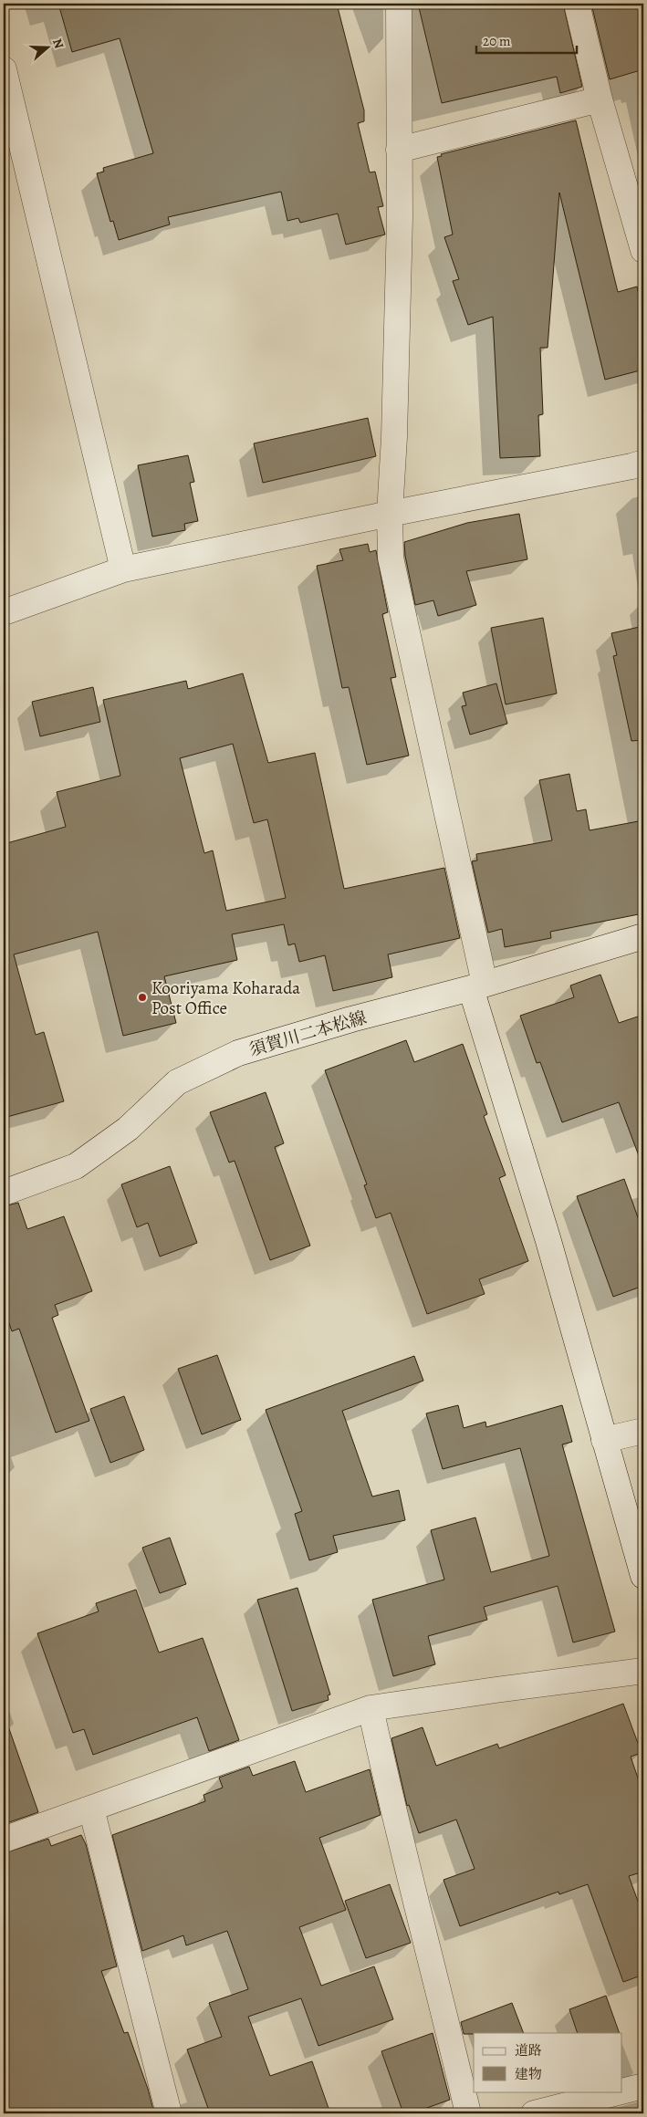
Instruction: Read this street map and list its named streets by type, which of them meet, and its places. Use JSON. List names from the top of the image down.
{
  "streets": {
    "street": ["須賀川二本松線"]
  },
  "places": ["Kooriyama Koharada Post Office"],
  "legend": ["道路", "建物"],
  "scale_bar": "20 m",
  "north": "right"
}
